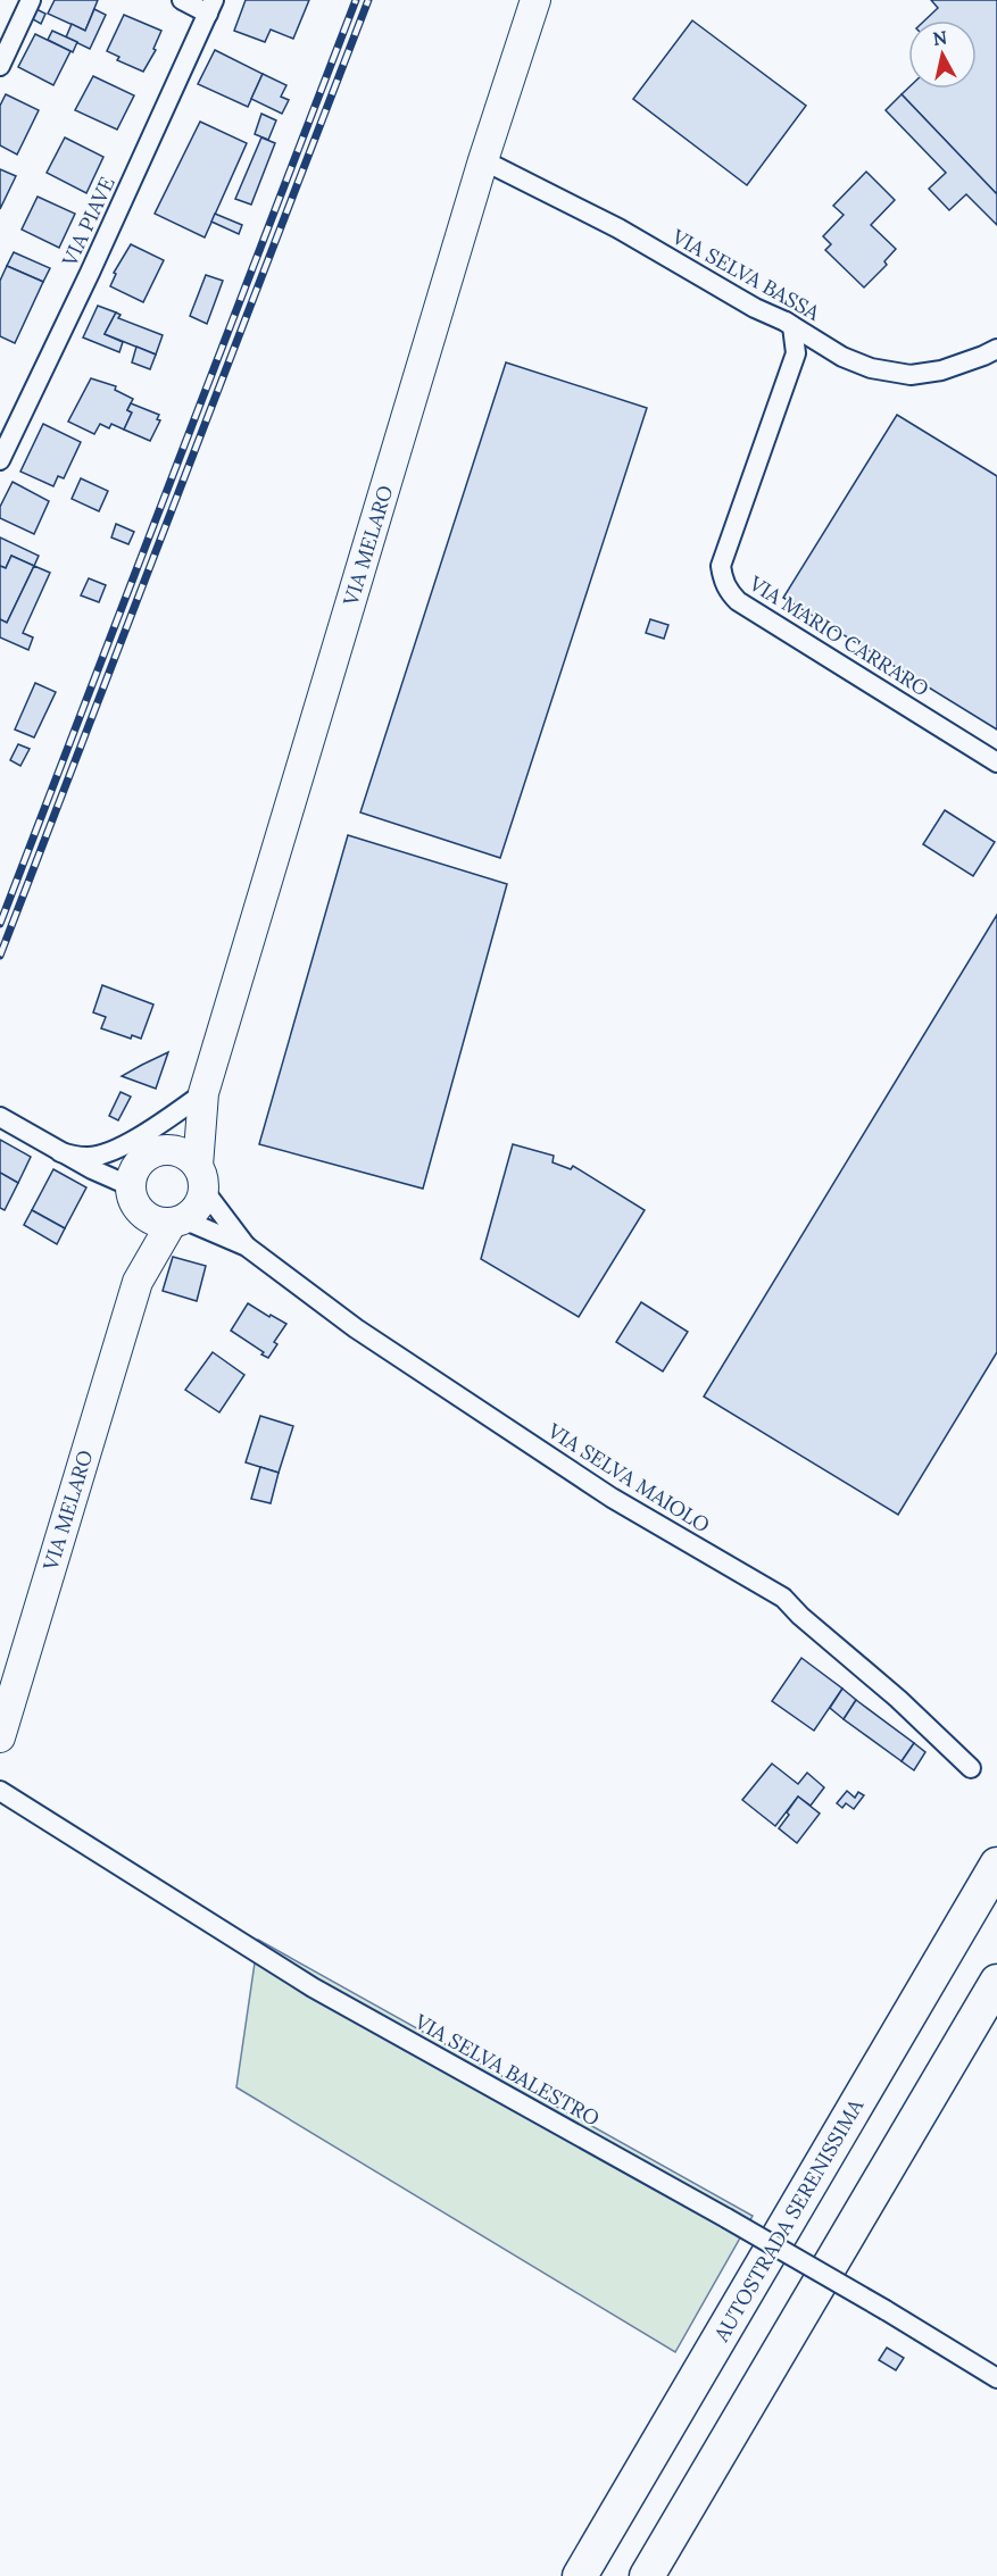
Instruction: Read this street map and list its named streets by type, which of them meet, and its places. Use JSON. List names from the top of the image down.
{
  "streets": {
    "highway": ["AUTOSTRADA SERENISSIMA"],
    "main road": ["VIA MELARO"],
    "street": [
      "VIA PIAVE",
      "VIA SELVA BASSA",
      "VIA MARIO CARRARO",
      "VIA SELVA MAIOLO",
      "VIA SELVA BALESTRO"
    ]
  },
  "crossings": [
    ["VIA SELVA BASSA", "VIA MELARO"],
    ["VIA SELVA BASSA", "VIA MARIO CARRARO"],
    ["VIA MELARO", "VIA SELVA MAIOLO"]
  ],
  "north": "top"
}
